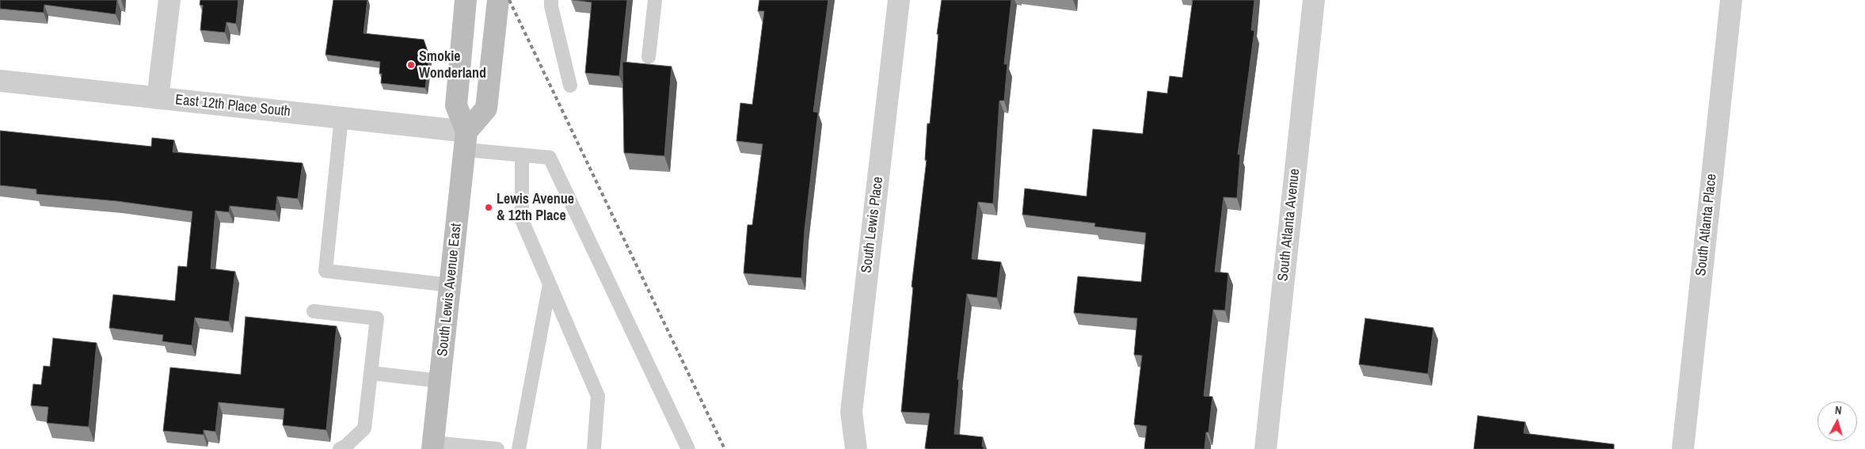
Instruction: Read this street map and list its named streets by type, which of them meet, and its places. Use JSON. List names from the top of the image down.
{
  "streets": {
    "street": [
      "East 12th Place South",
      "South Lewis Place",
      "South Atlanta Avenue",
      "South Atlanta Place",
      "South Lewis Avenue East"
    ]
  },
  "crossings": [
    ["East 12th Place South", "South Lewis Avenue East"]
  ],
  "places": ["Smokie Wonderland", "Lewis Avenue & 12th Place"],
  "north": "top"
}
